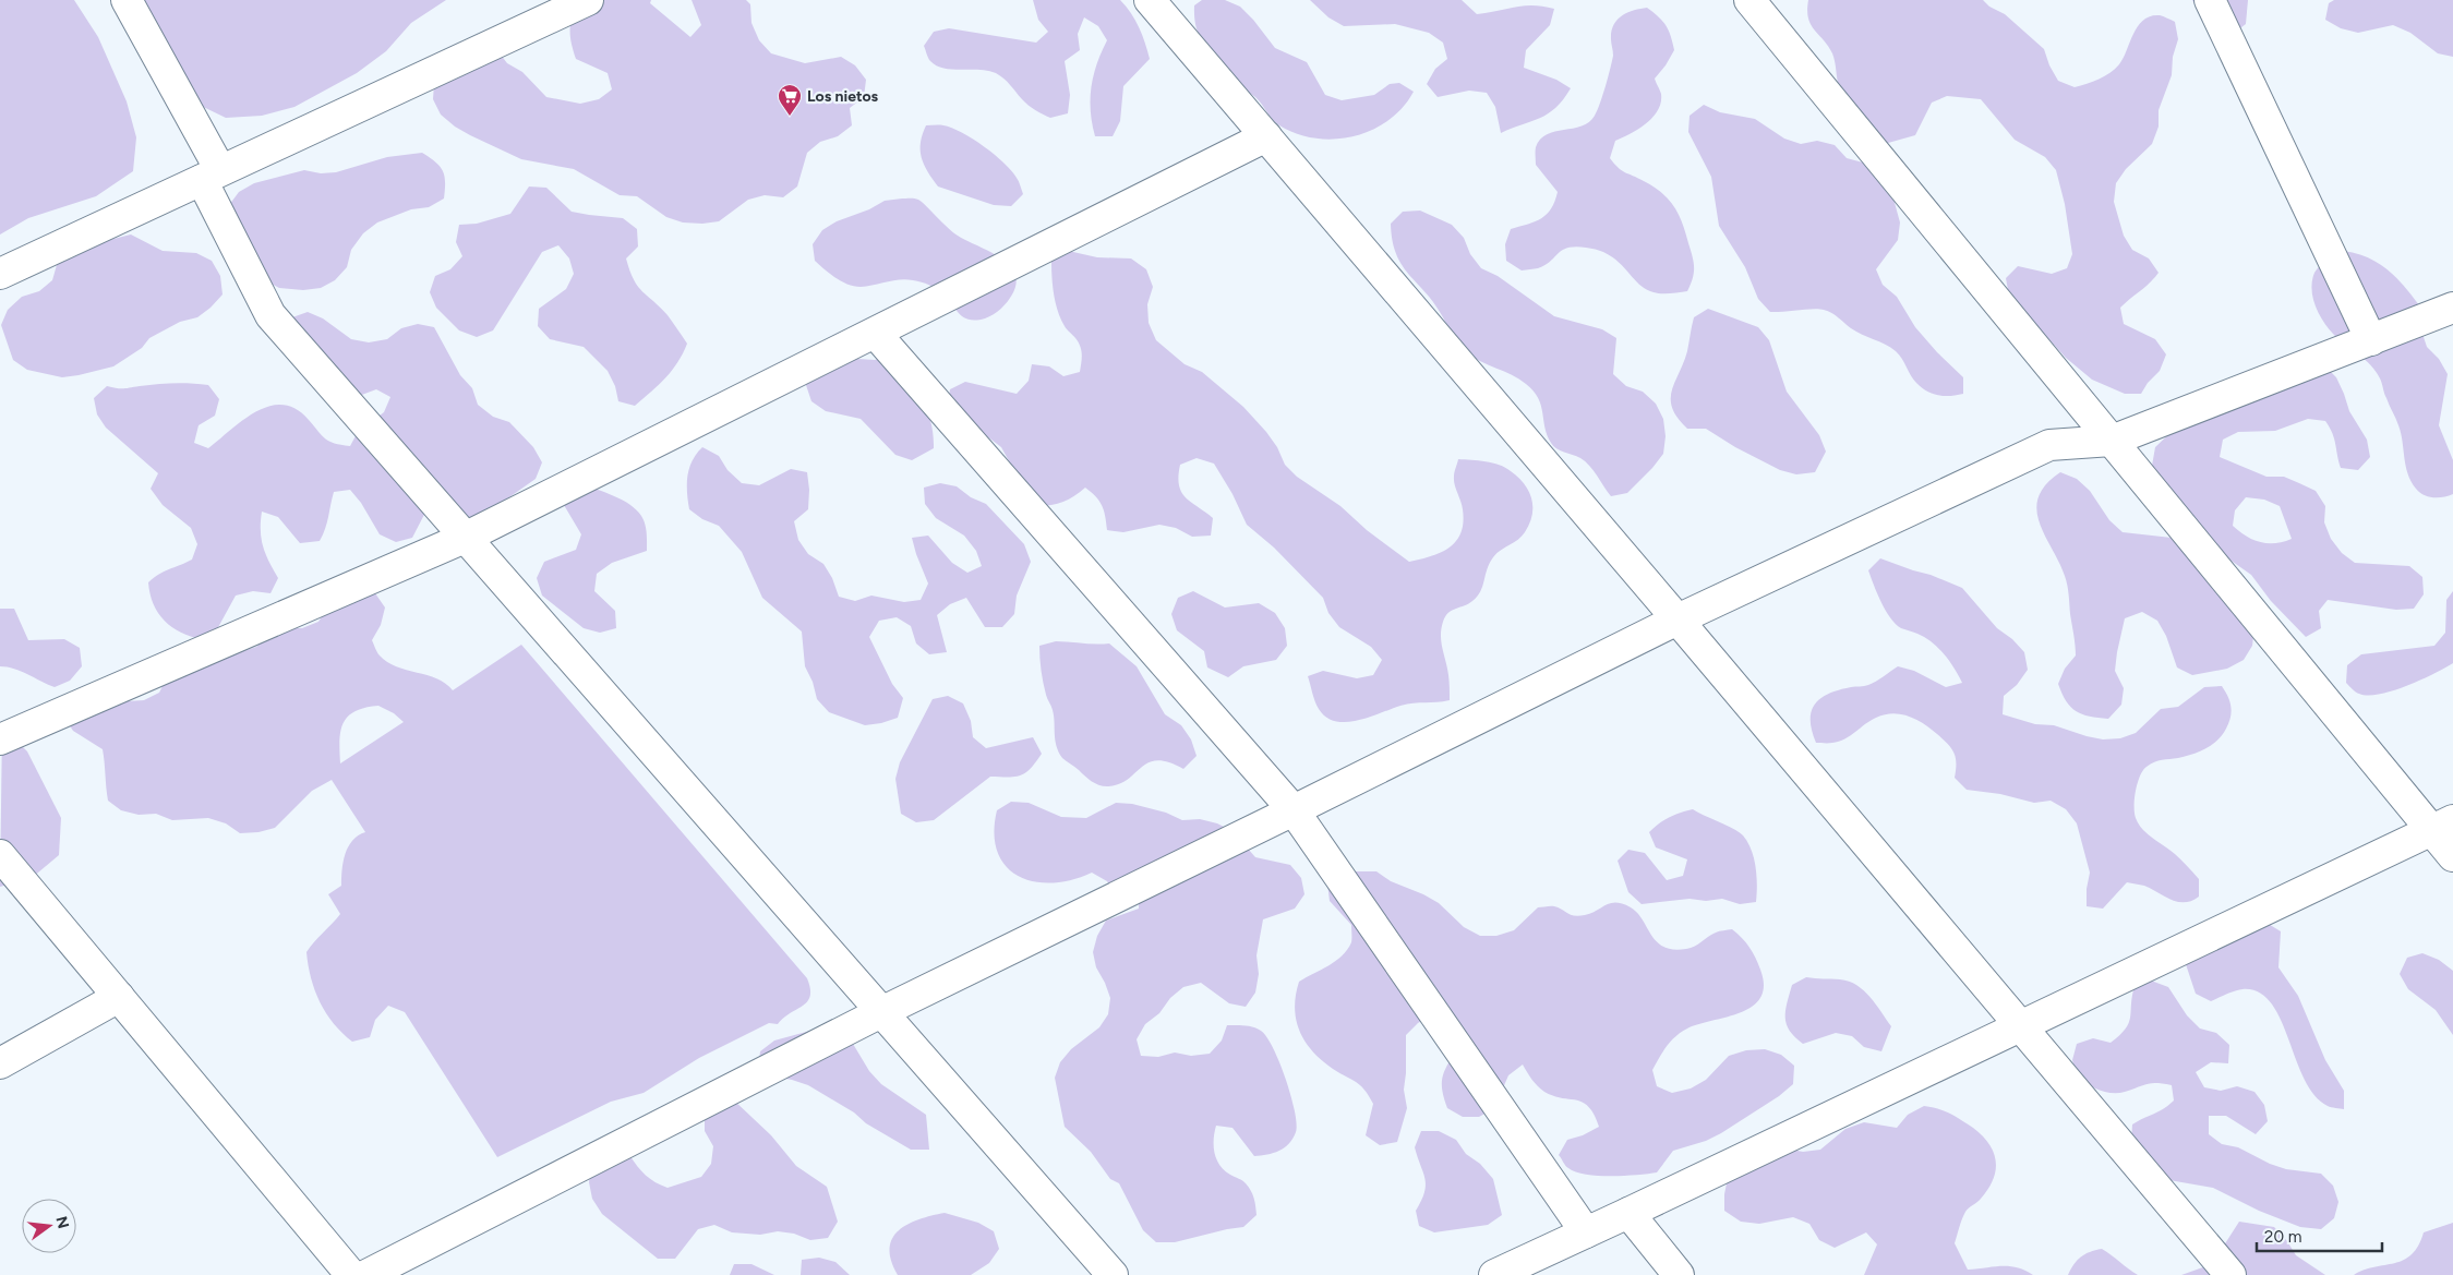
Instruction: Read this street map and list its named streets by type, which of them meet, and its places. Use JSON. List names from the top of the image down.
{
  "places": {
    "supermarket": ["Los nietos"]
  },
  "scale_bar": "20 m",
  "north": "right"
}
